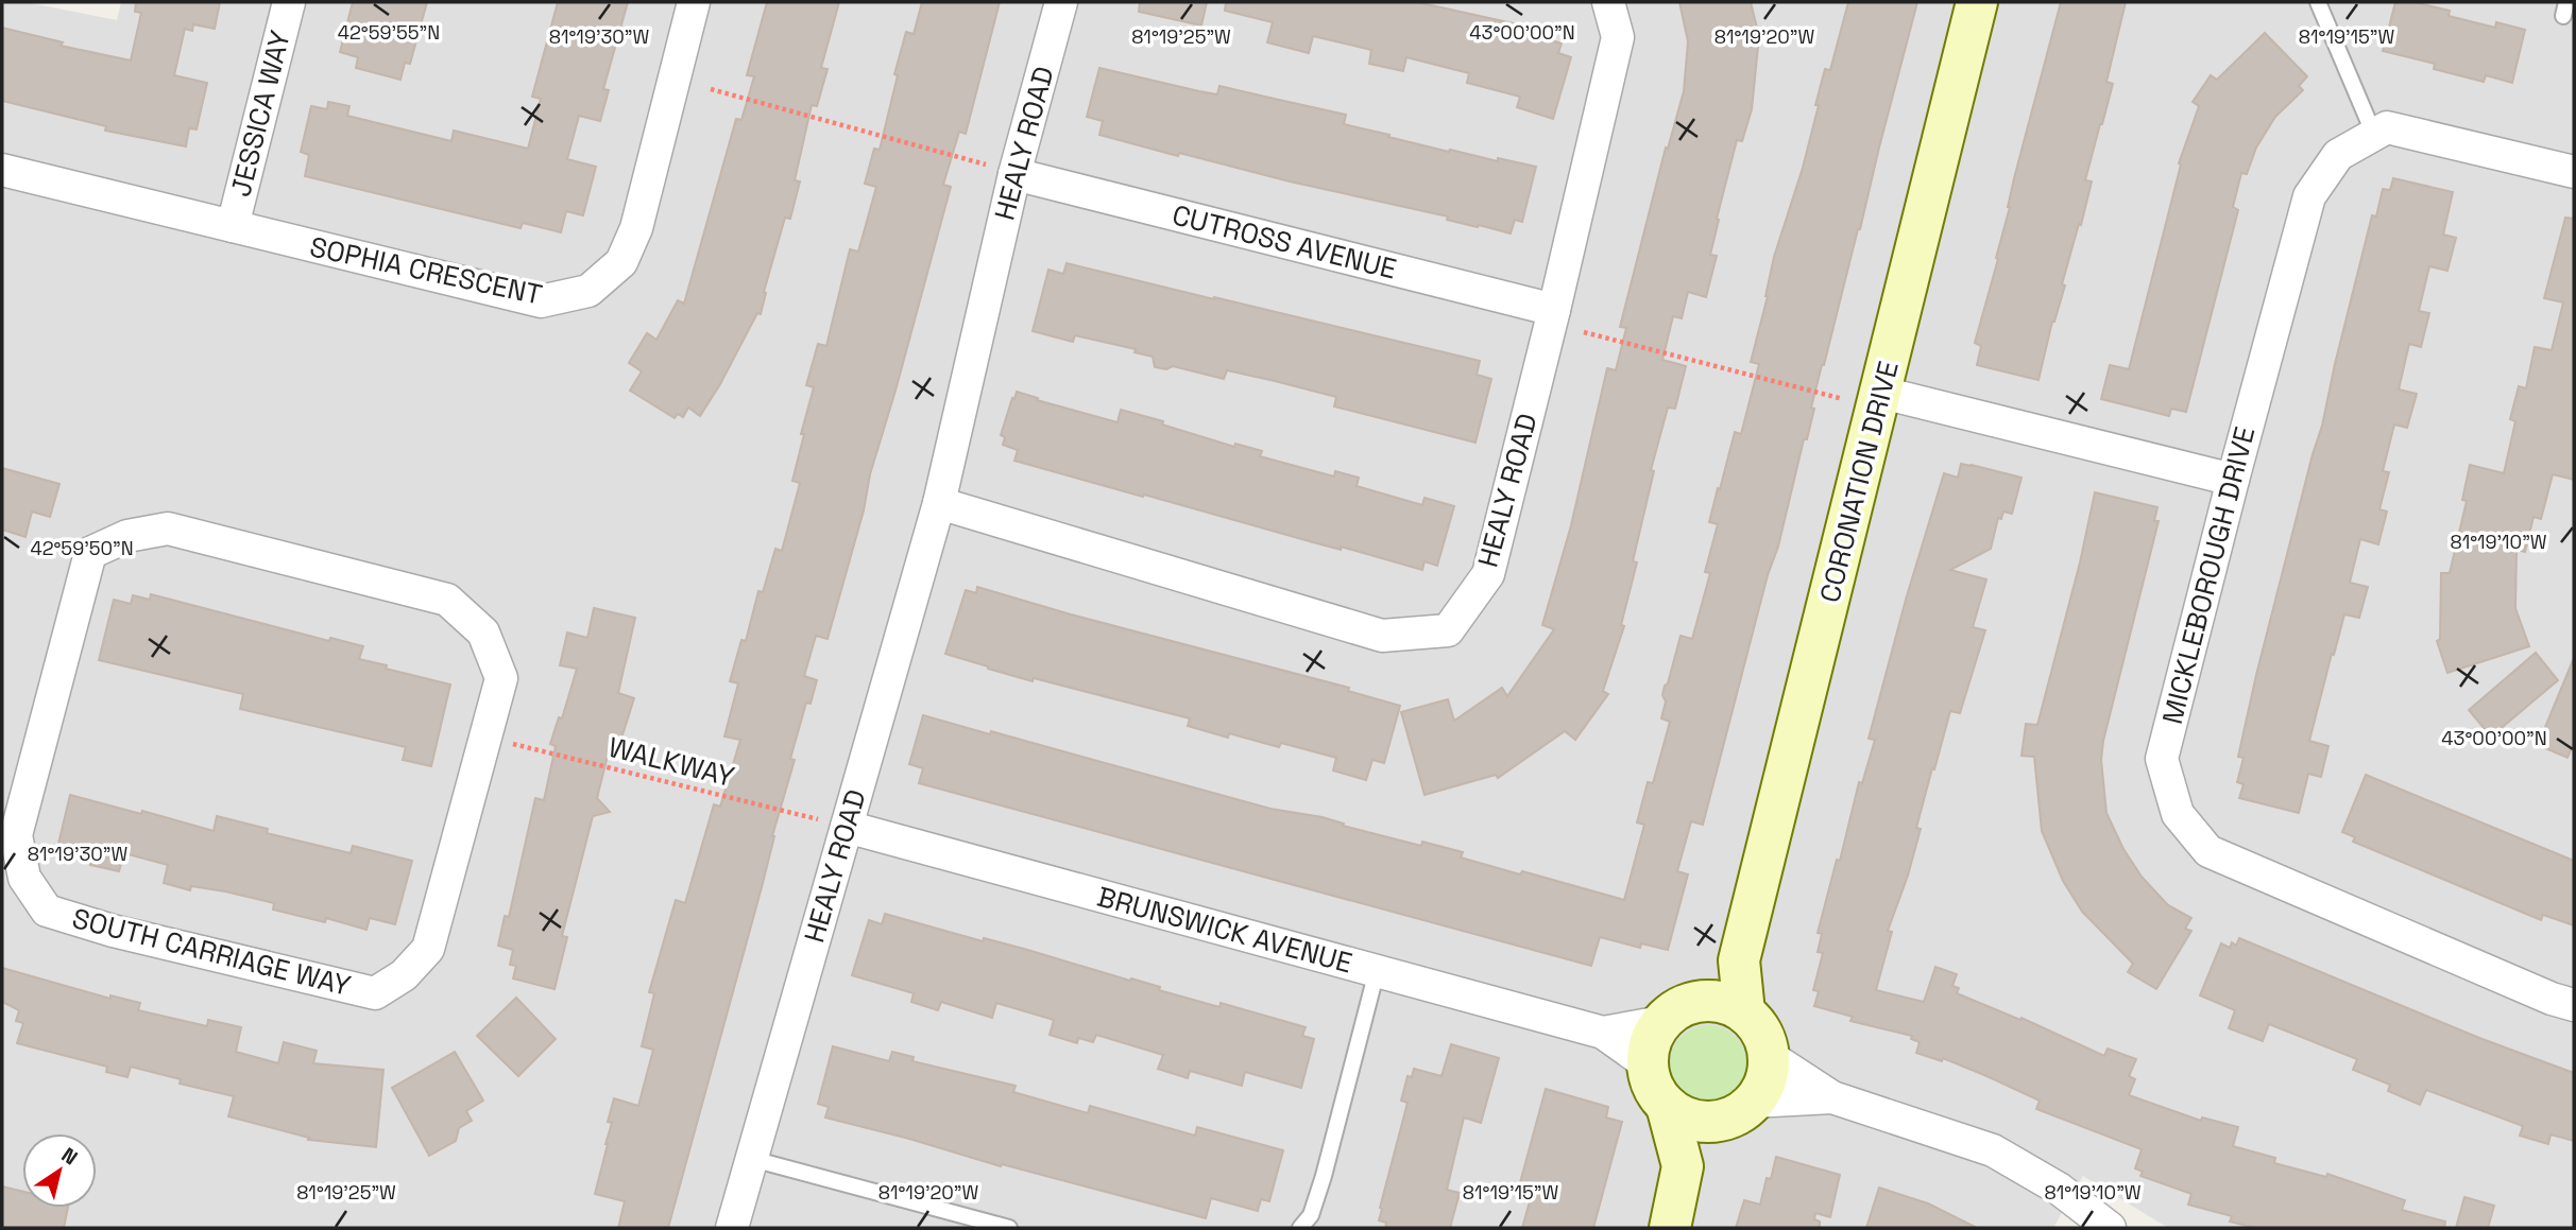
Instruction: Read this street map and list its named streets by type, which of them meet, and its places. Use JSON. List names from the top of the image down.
{
  "streets": {
    "street": [
      "JESSICA WAY",
      "HEALY ROAD",
      "CUTROSS AVENUE",
      "SOPHIA CRESCENT",
      "CORONATION DRIVE",
      "MICKLEBOROUGH DRIVE",
      "BRUNSWICK AVENUE",
      "SOUTH CARRIAGE WAY"
    ],
    "path": ["WALKWAY"]
  },
  "crossings": [
    ["JESSICA WAY", "SOPHIA CRESCENT"],
    ["HEALY ROAD", "CUTROSS AVENUE"],
    ["HEALY ROAD", "WALKWAY"],
    ["HEALY ROAD", "BRUNSWICK AVENUE"],
    ["CORONATION DRIVE", "BRUNSWICK AVENUE"],
    ["WALKWAY", "BRUNSWICK AVENUE"],
    ["WALKWAY", "SOUTH CARRIAGE WAY"]
  ],
  "north": "top right",
  "coordinates": [
    "42°59'55\"N",
    "43°00'00\"N",
    "81°19'30\"W",
    "81°19'25\"W",
    "81°19'20\"W",
    "81°19'15\"W",
    "81°19'10\"W",
    "42°59'50\"N"
  ]
}
